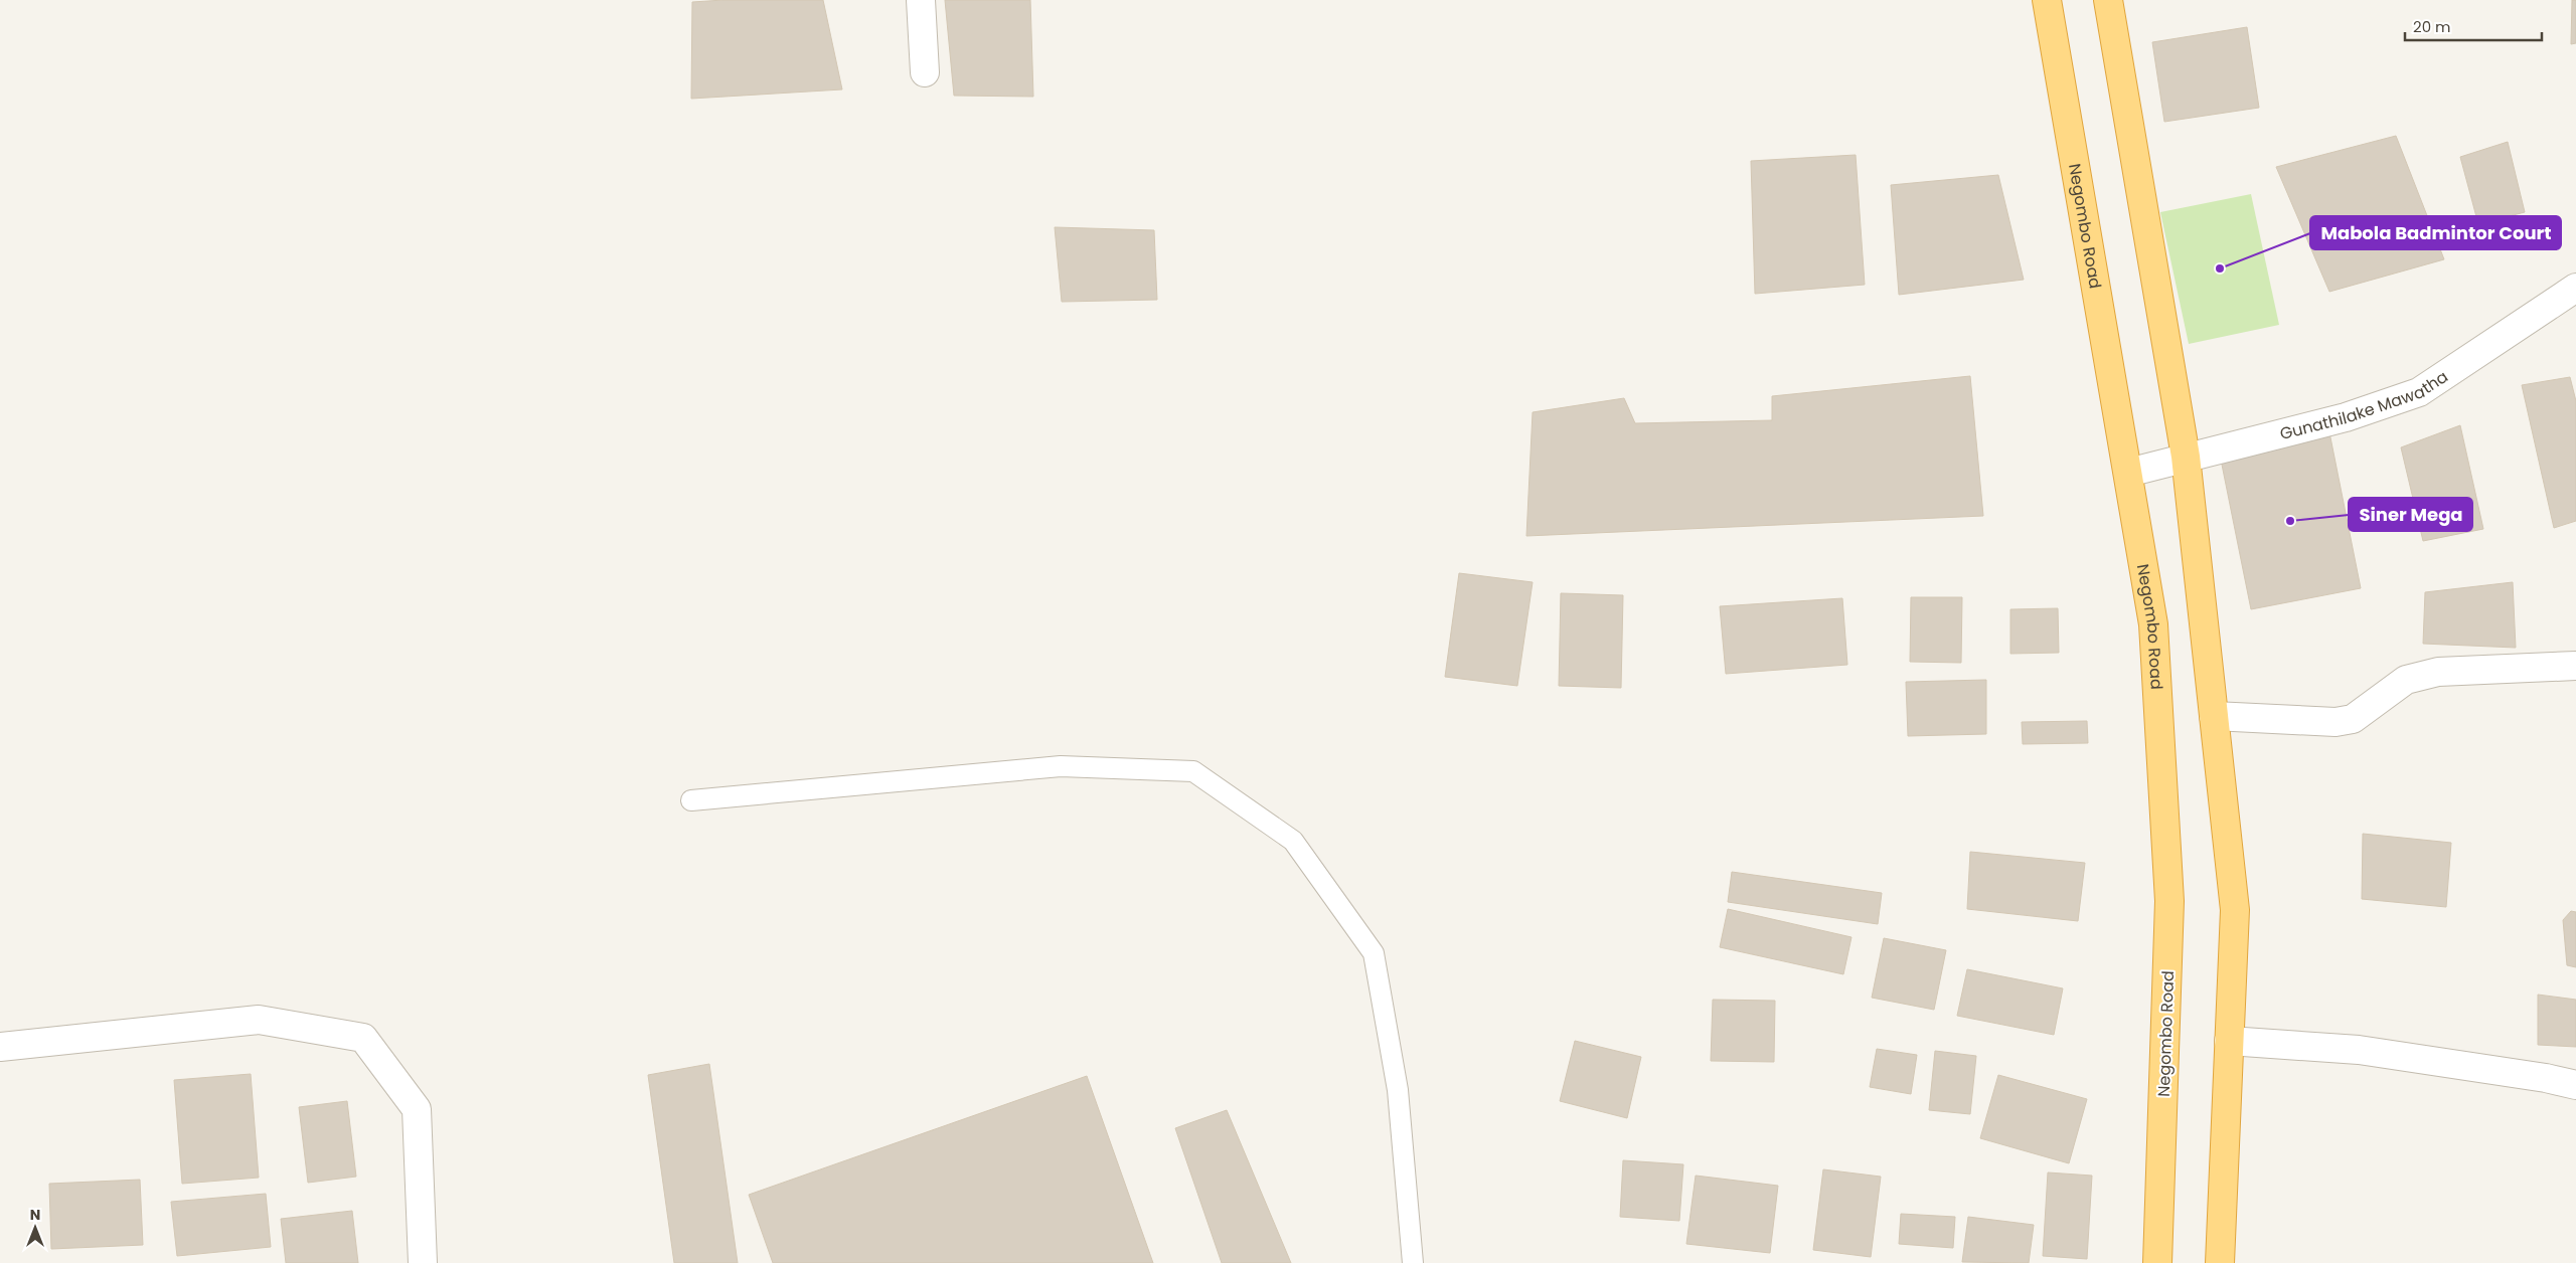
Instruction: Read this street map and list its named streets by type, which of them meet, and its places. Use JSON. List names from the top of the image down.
{
  "streets": {
    "highway": ["Negombo Road"],
    "street": ["Gunathilake Mawatha"]
  },
  "crossings": [
    ["Negombo Road", "Gunathilake Mawatha"]
  ],
  "places": ["Mabola Badmintor Court", "Siner Mega"],
  "scale_bar": "20 m",
  "north": "top"
}
